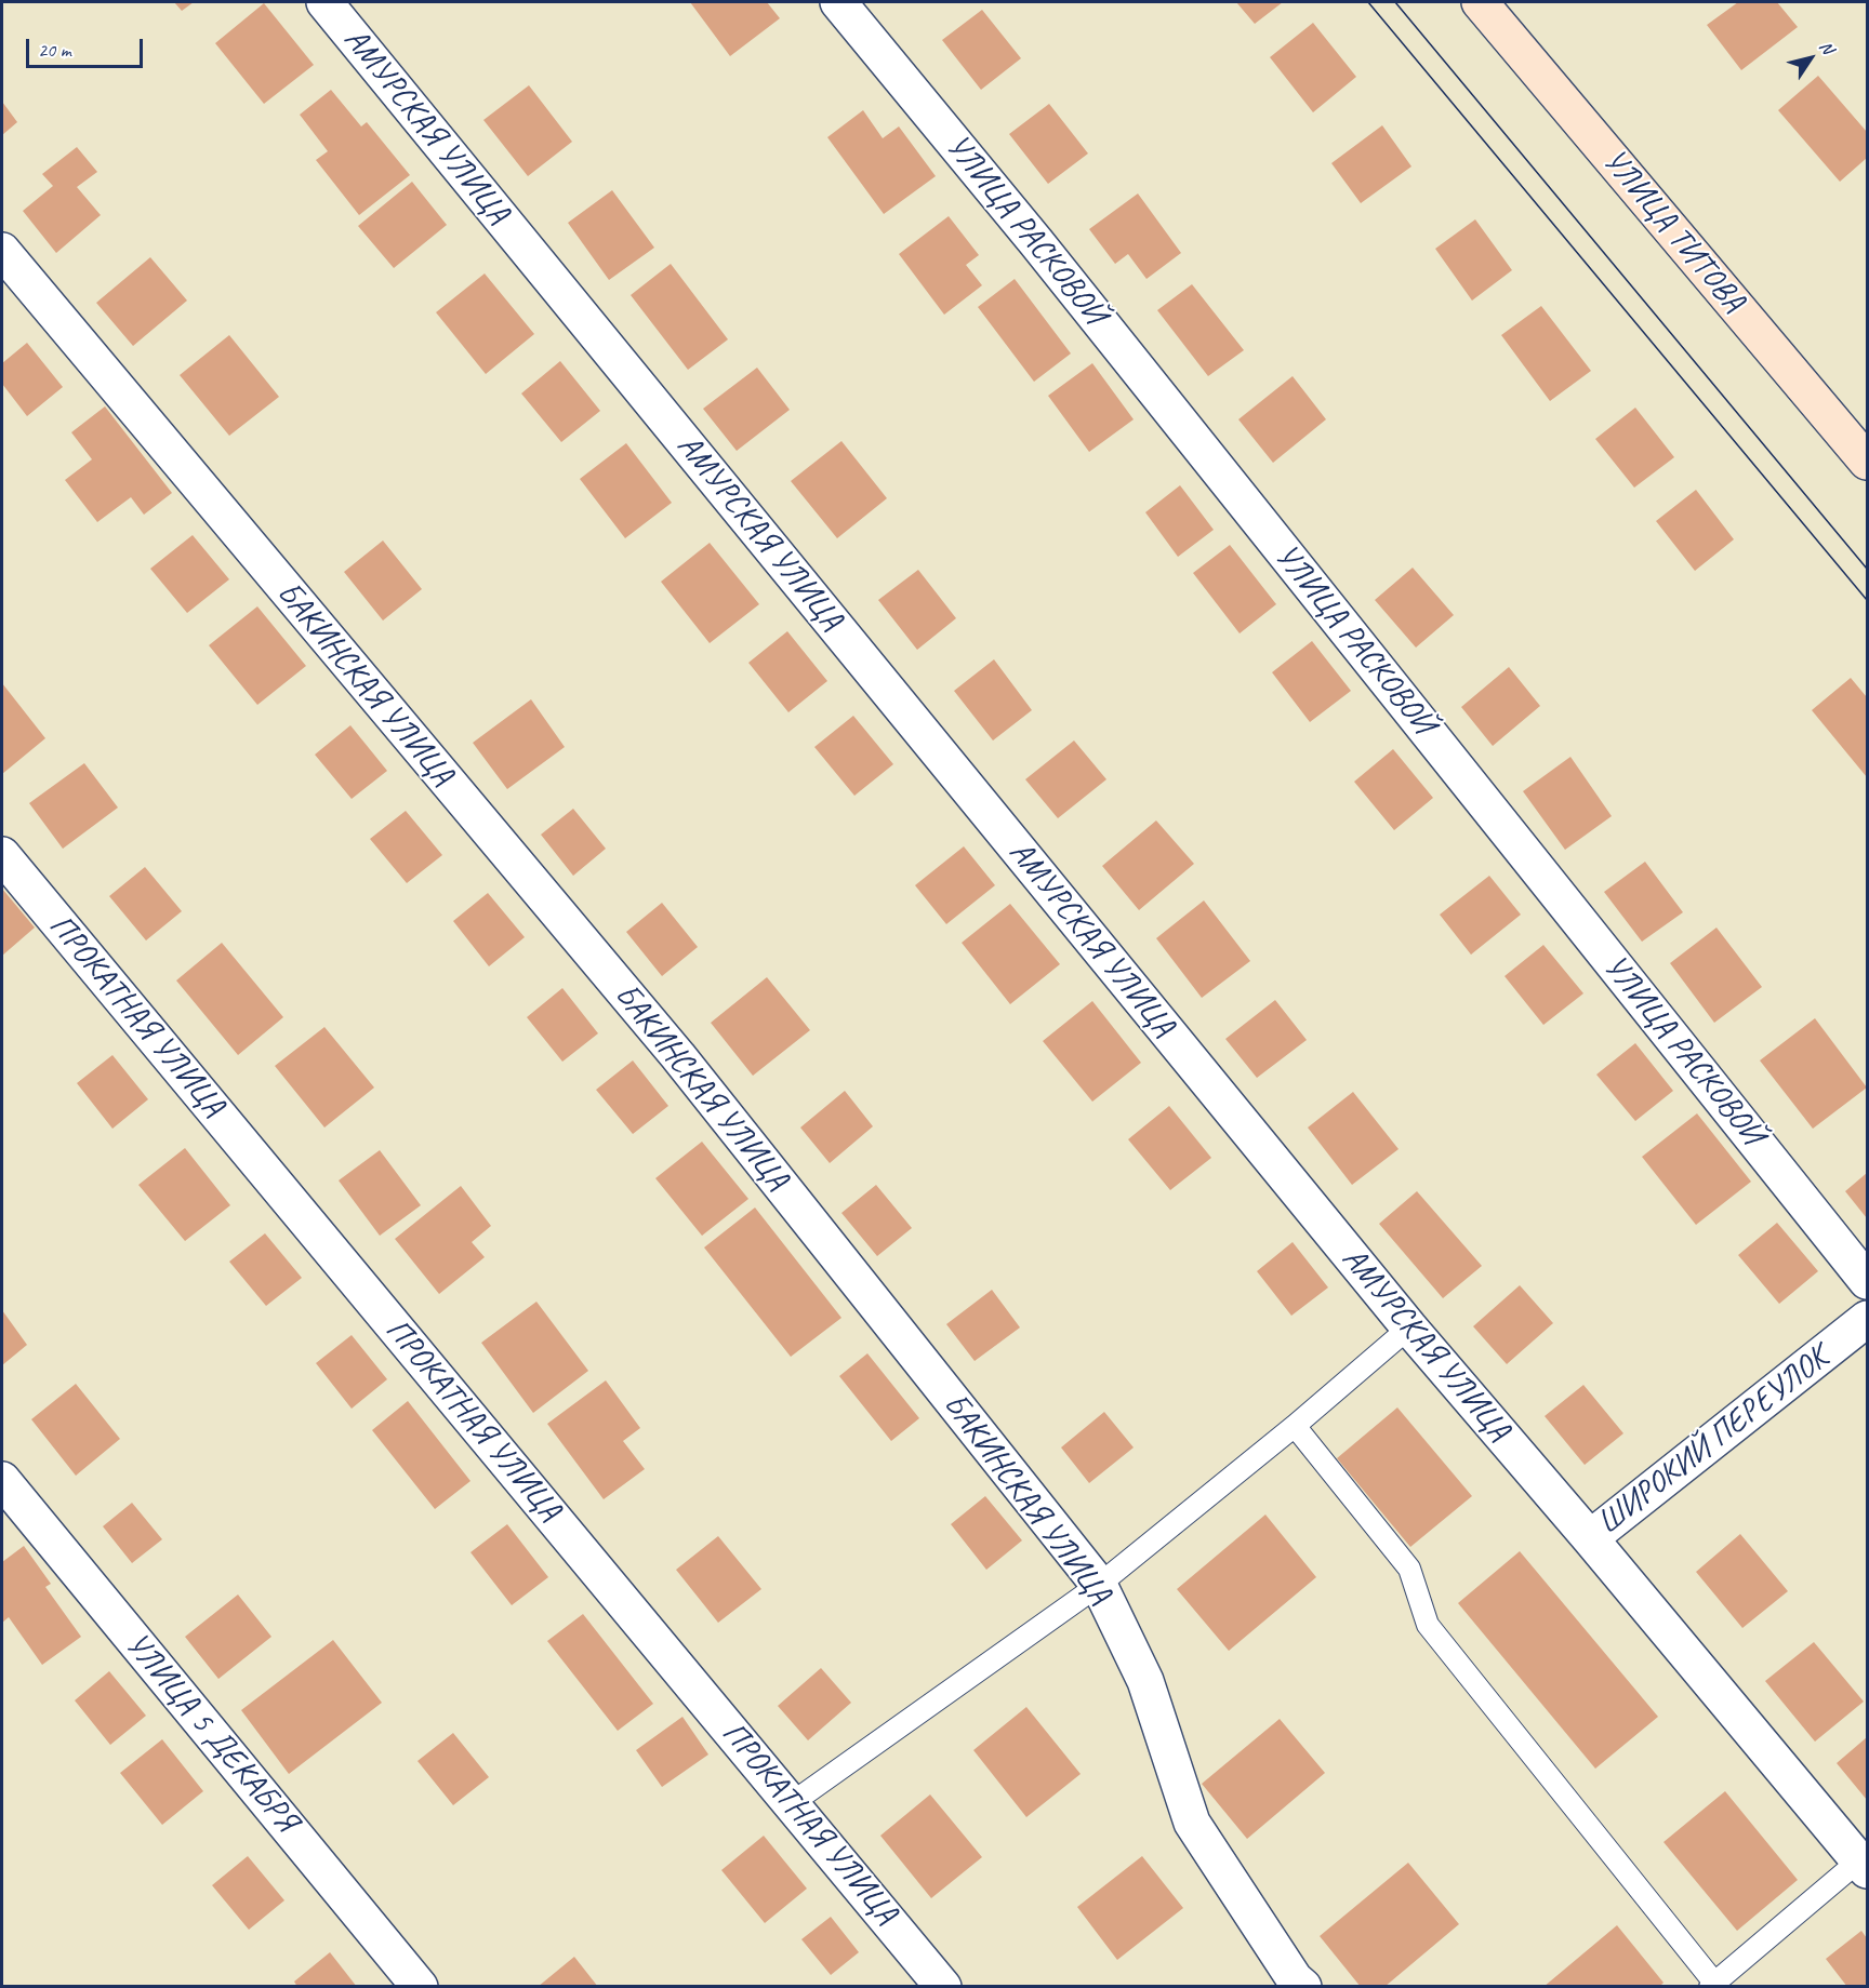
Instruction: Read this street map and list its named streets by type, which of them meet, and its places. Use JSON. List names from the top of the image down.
{
  "streets": {
    "street": [
      "АМУРСКАЯ УЛИЦА",
      "УЛИЦА РАСКОВОЙ",
      "УЛИЦА ТИТОВА",
      "БАКИНСКАЯ УЛИЦА",
      "ПРОКАТНАЯ УЛИЦА",
      "ШИРОКИЙ ПЕРЕУЛОК",
      "УЛИЦА 5 ДЕКАБРЯ"
    ]
  },
  "crossings": [
    ["АМУРСКАЯ УЛИЦА", "ШИРОКИЙ ПЕРЕУЛОК"]
  ],
  "scale_bar": "20 m",
  "north": "top right"
}
